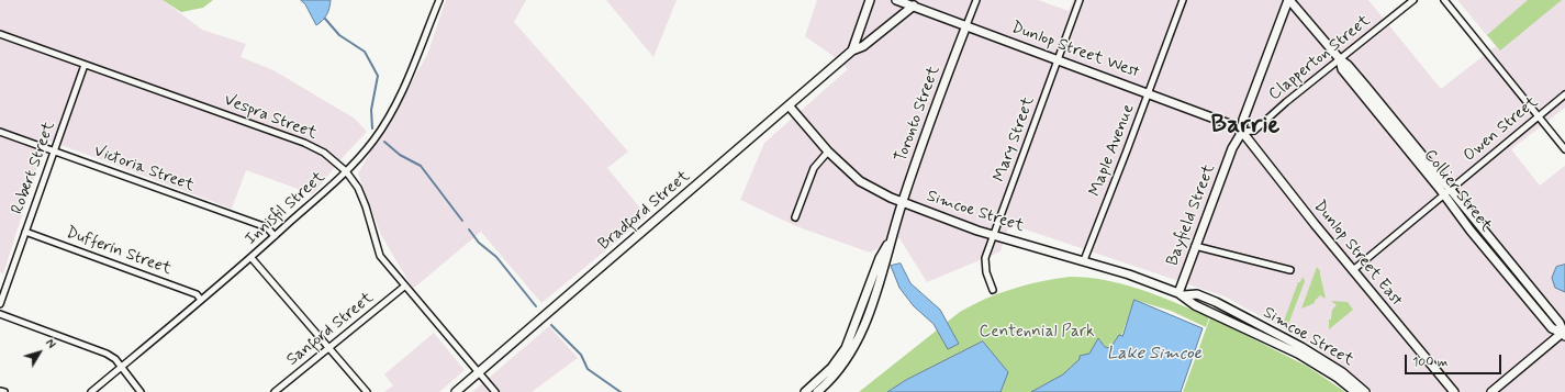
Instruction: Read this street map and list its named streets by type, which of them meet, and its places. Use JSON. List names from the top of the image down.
{
  "streets": {
    "main road": [
      "Dunlop Street West",
      "Toronto Street",
      "Collier Street",
      "Bradford Street",
      "Simcoe Street",
      "Bayfield Street",
      "Dunlop Street East"
    ],
    "street": [
      "Clapperton Street",
      "Vespra Street",
      "Owen Street",
      "Mary Street",
      "Maple Avenue",
      "Robert Street",
      "Victoria Street",
      "Innisfil Street",
      "Dufferin Street",
      "Sanford Street"
    ]
  },
  "crossings": [
    ["Dunlop Street West", "Clapperton Street"],
    ["Dunlop Street West", "Toronto Street"],
    ["Dunlop Street West", "Mary Street"],
    ["Dunlop Street West", "Maple Avenue"],
    ["Dunlop Street West", "Bradford Street"],
    ["Dunlop Street West", "Bayfield Street"],
    ["Dunlop Street West", "Dunlop Street East"],
    ["Clapperton Street", "Collier Street"],
    ["Clapperton Street", "Bayfield Street"],
    ["Clapperton Street", "Dunlop Street East"],
    ["Toronto Street", "Simcoe Street"],
    ["Vespra Street", "Robert Street"],
    ["Vespra Street", "Innisfil Street"],
    ["Vespra Street", "Bradford Street"],
    ["Vespra Street", "Sanford Street"],
    ["Owen Street", "Collier Street"],
    ["Owen Street", "Dunlop Street East"],
    ["Mary Street", "Simcoe Street"],
    ["Maple Avenue", "Simcoe Street"],
    ["Robert Street", "Victoria Street"],
    ["Robert Street", "Dufferin Street"],
    ["Victoria Street", "Innisfil Street"],
    ["Collier Street", "Bayfield Street"],
    ["Innisfil Street", "Dufferin Street"],
    ["Bradford Street", "Simcoe Street"],
    ["Simcoe Street", "Bayfield Street"],
    ["Bayfield Street", "Dunlop Street East"]
  ],
  "districts": ["Barrie"],
  "water": ["Lake Simcoe"],
  "parks": ["Centennial Park"],
  "scale_bar": "100 m",
  "north": "top right"
}
